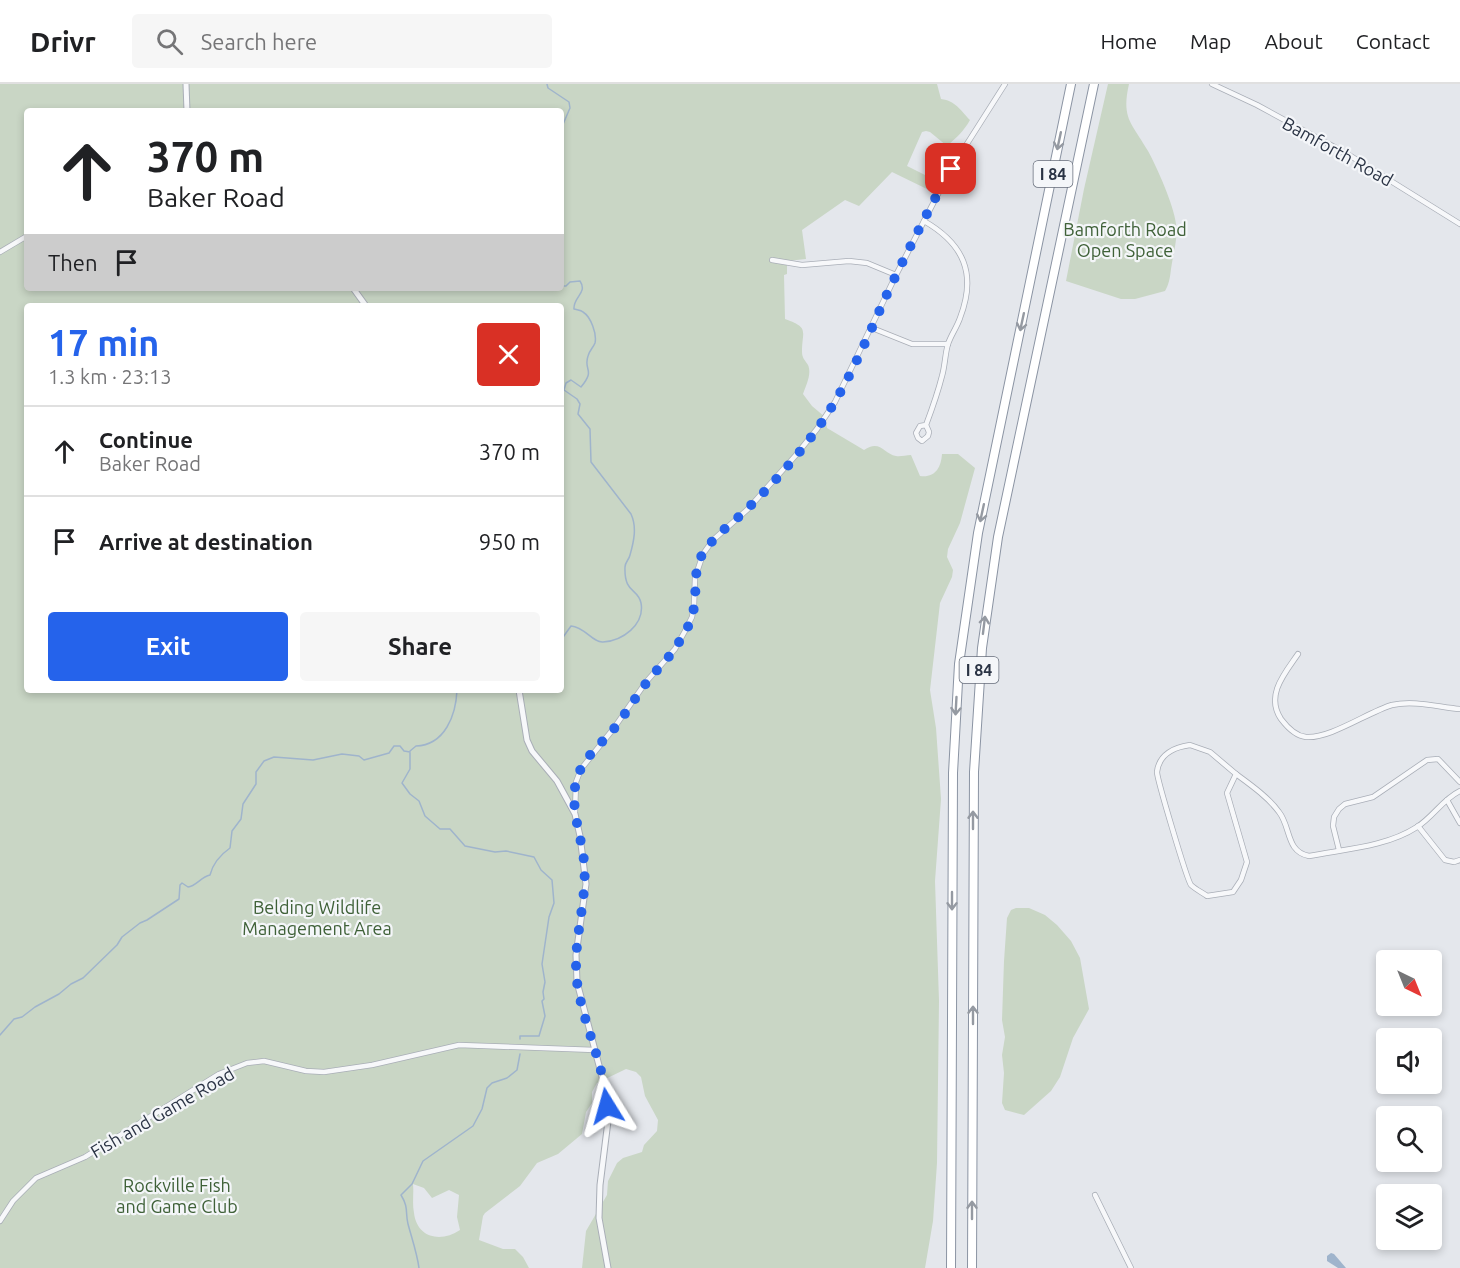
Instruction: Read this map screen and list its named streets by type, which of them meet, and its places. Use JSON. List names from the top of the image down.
{
  "streets": {
    "highway": ["I 84"],
    "street": ["Bamforth Road", "Fish and Game Road"]
  },
  "parks": ["Bamforth Road Open Space", "Belding Wildlife Management Area", "Rockville Fish and Game Club"],
  "north": "bottom right",
  "page": {
    "header": "Drivr",
    "search": "Search here",
    "nav": [
      "Home",
      "Map",
      "About",
      "Contact"
    ],
    "turn": ["370 m", "Baker Road"],
    "then": "Then",
    "heading": ["17 min", "1.3 km · 23:13"],
    "list": [
      {
        "name": "Continue",
        "note": "Baker Road",
        "value": "370 m"
      },
      {
        "name": "Arrive at destination",
        "value": "950 m"
      }
    ],
    "buttons": ["Exit", "Share"]
  }
}
